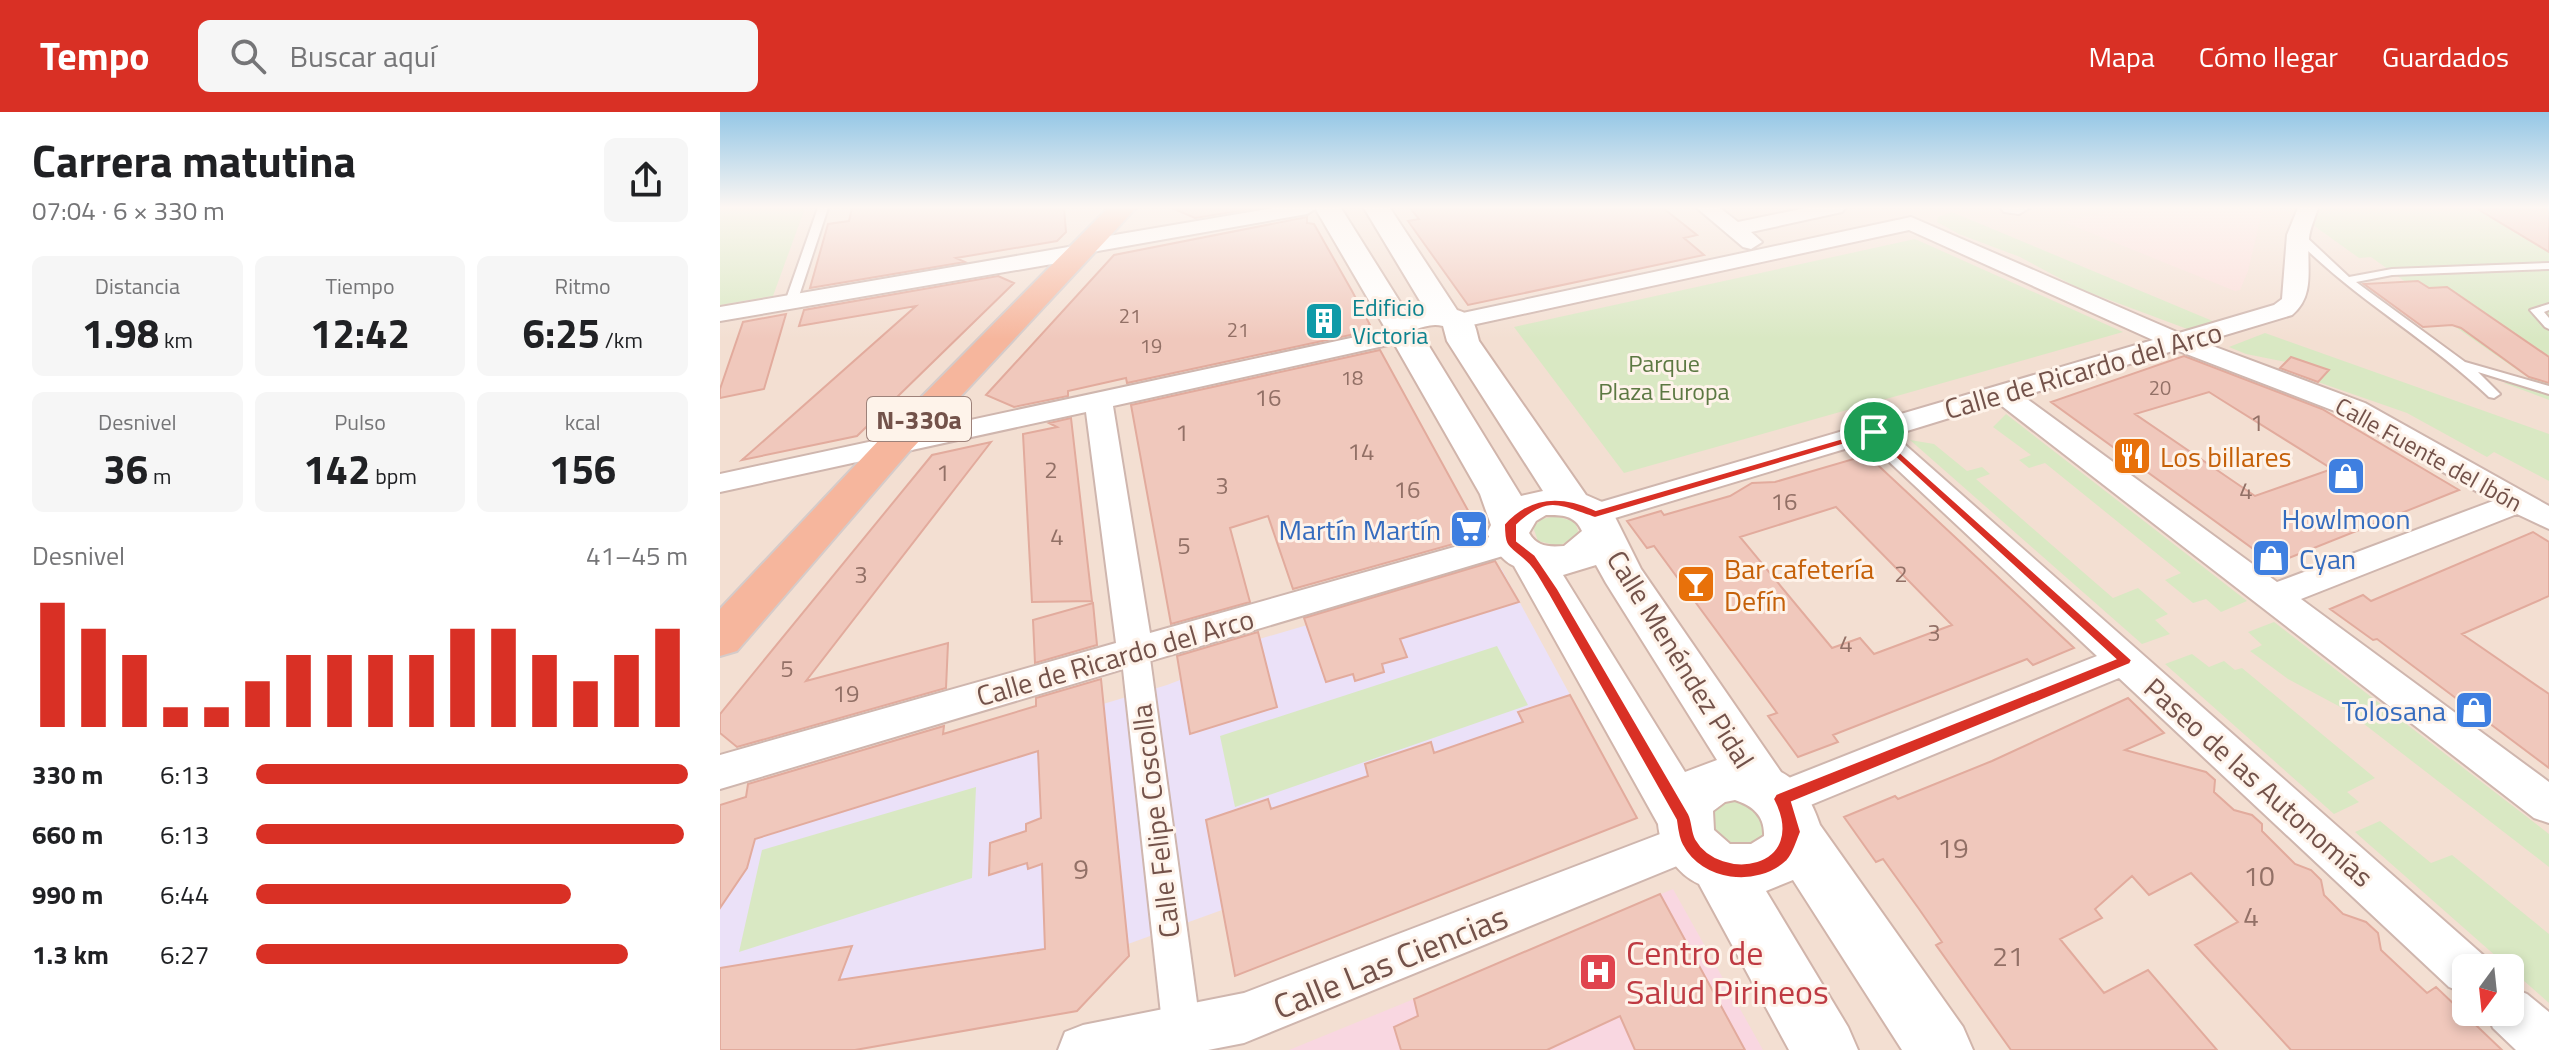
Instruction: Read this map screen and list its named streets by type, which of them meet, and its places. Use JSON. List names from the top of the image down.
{
  "streets": {
    "highway": ["N-330a"],
    "main road": ["Calle Menéndez Pidal"],
    "street": [
      "Calle de Ricardo del Arco",
      "Calle Fuente del Ibón",
      "Paseo de las Autonomías",
      "Calle Felipe Coscolla",
      "Calle Las Ciencias"
    ]
  },
  "crossings": [
    ["Calle de Ricardo del Arco", "Calle Fuente del Ibón"],
    ["Calle de Ricardo del Arco", "Calle Menéndez Pidal"],
    ["Calle de Ricardo del Arco", "Paseo de las Autonomías"],
    ["Calle de Ricardo del Arco", "Calle Felipe Coscolla"],
    ["Calle Menéndez Pidal", "Calle Las Ciencias"],
    ["Calle Felipe Coscolla", "Calle Las Ciencias"]
  ],
  "parks": ["Parque Plaza Europa"],
  "places": {
    "building": ["Edificio Victoria"],
    "restaurant": ["Los billares"],
    "shop": ["Howlmoon", "Cyan", "Tolosana"],
    "supermarket": ["Martín Martín"],
    "bar": ["Bar cafetería Defín"],
    "hospital": ["Centro de Salud Pirineos"]
  },
  "house_numbers": [
    "21",
    "21",
    "19",
    "18",
    "20",
    "16",
    "1",
    "1",
    "14",
    "2",
    "1",
    "3",
    "16",
    "4",
    "16",
    "4",
    "5",
    "2",
    "3",
    "3",
    "4",
    "5",
    "19",
    "19",
    "9",
    "10",
    "4",
    "21"
  ],
  "north": "bottom",
  "page": {
    "header": "Tempo",
    "search": "Buscar aquí",
    "nav": ["Mapa", "Cómo llegar", "Guardados"],
    "heading": ["Carrera matutina", "07:04 · 6 × 330 m"],
    "stats": [
      ["Distancia", "1.98 km"],
      ["Tiempo", "12:42"],
      ["Ritmo", "6:25 /km"],
      ["Desnivel", "36 m"],
      ["Pulso", "142 bpm"],
      ["kcal", "156"]
    ],
    "chart": ["Desnivel", "41–45 m"],
    "list": [
      {
        "name": "330 m",
        "note": "6:13"
      },
      {
        "name": "660 m",
        "note": "6:13"
      },
      {
        "name": "990 m",
        "note": "6:44"
      },
      {
        "name": "1.3 km",
        "note": "6:27"
      }
    ]
  }
}
